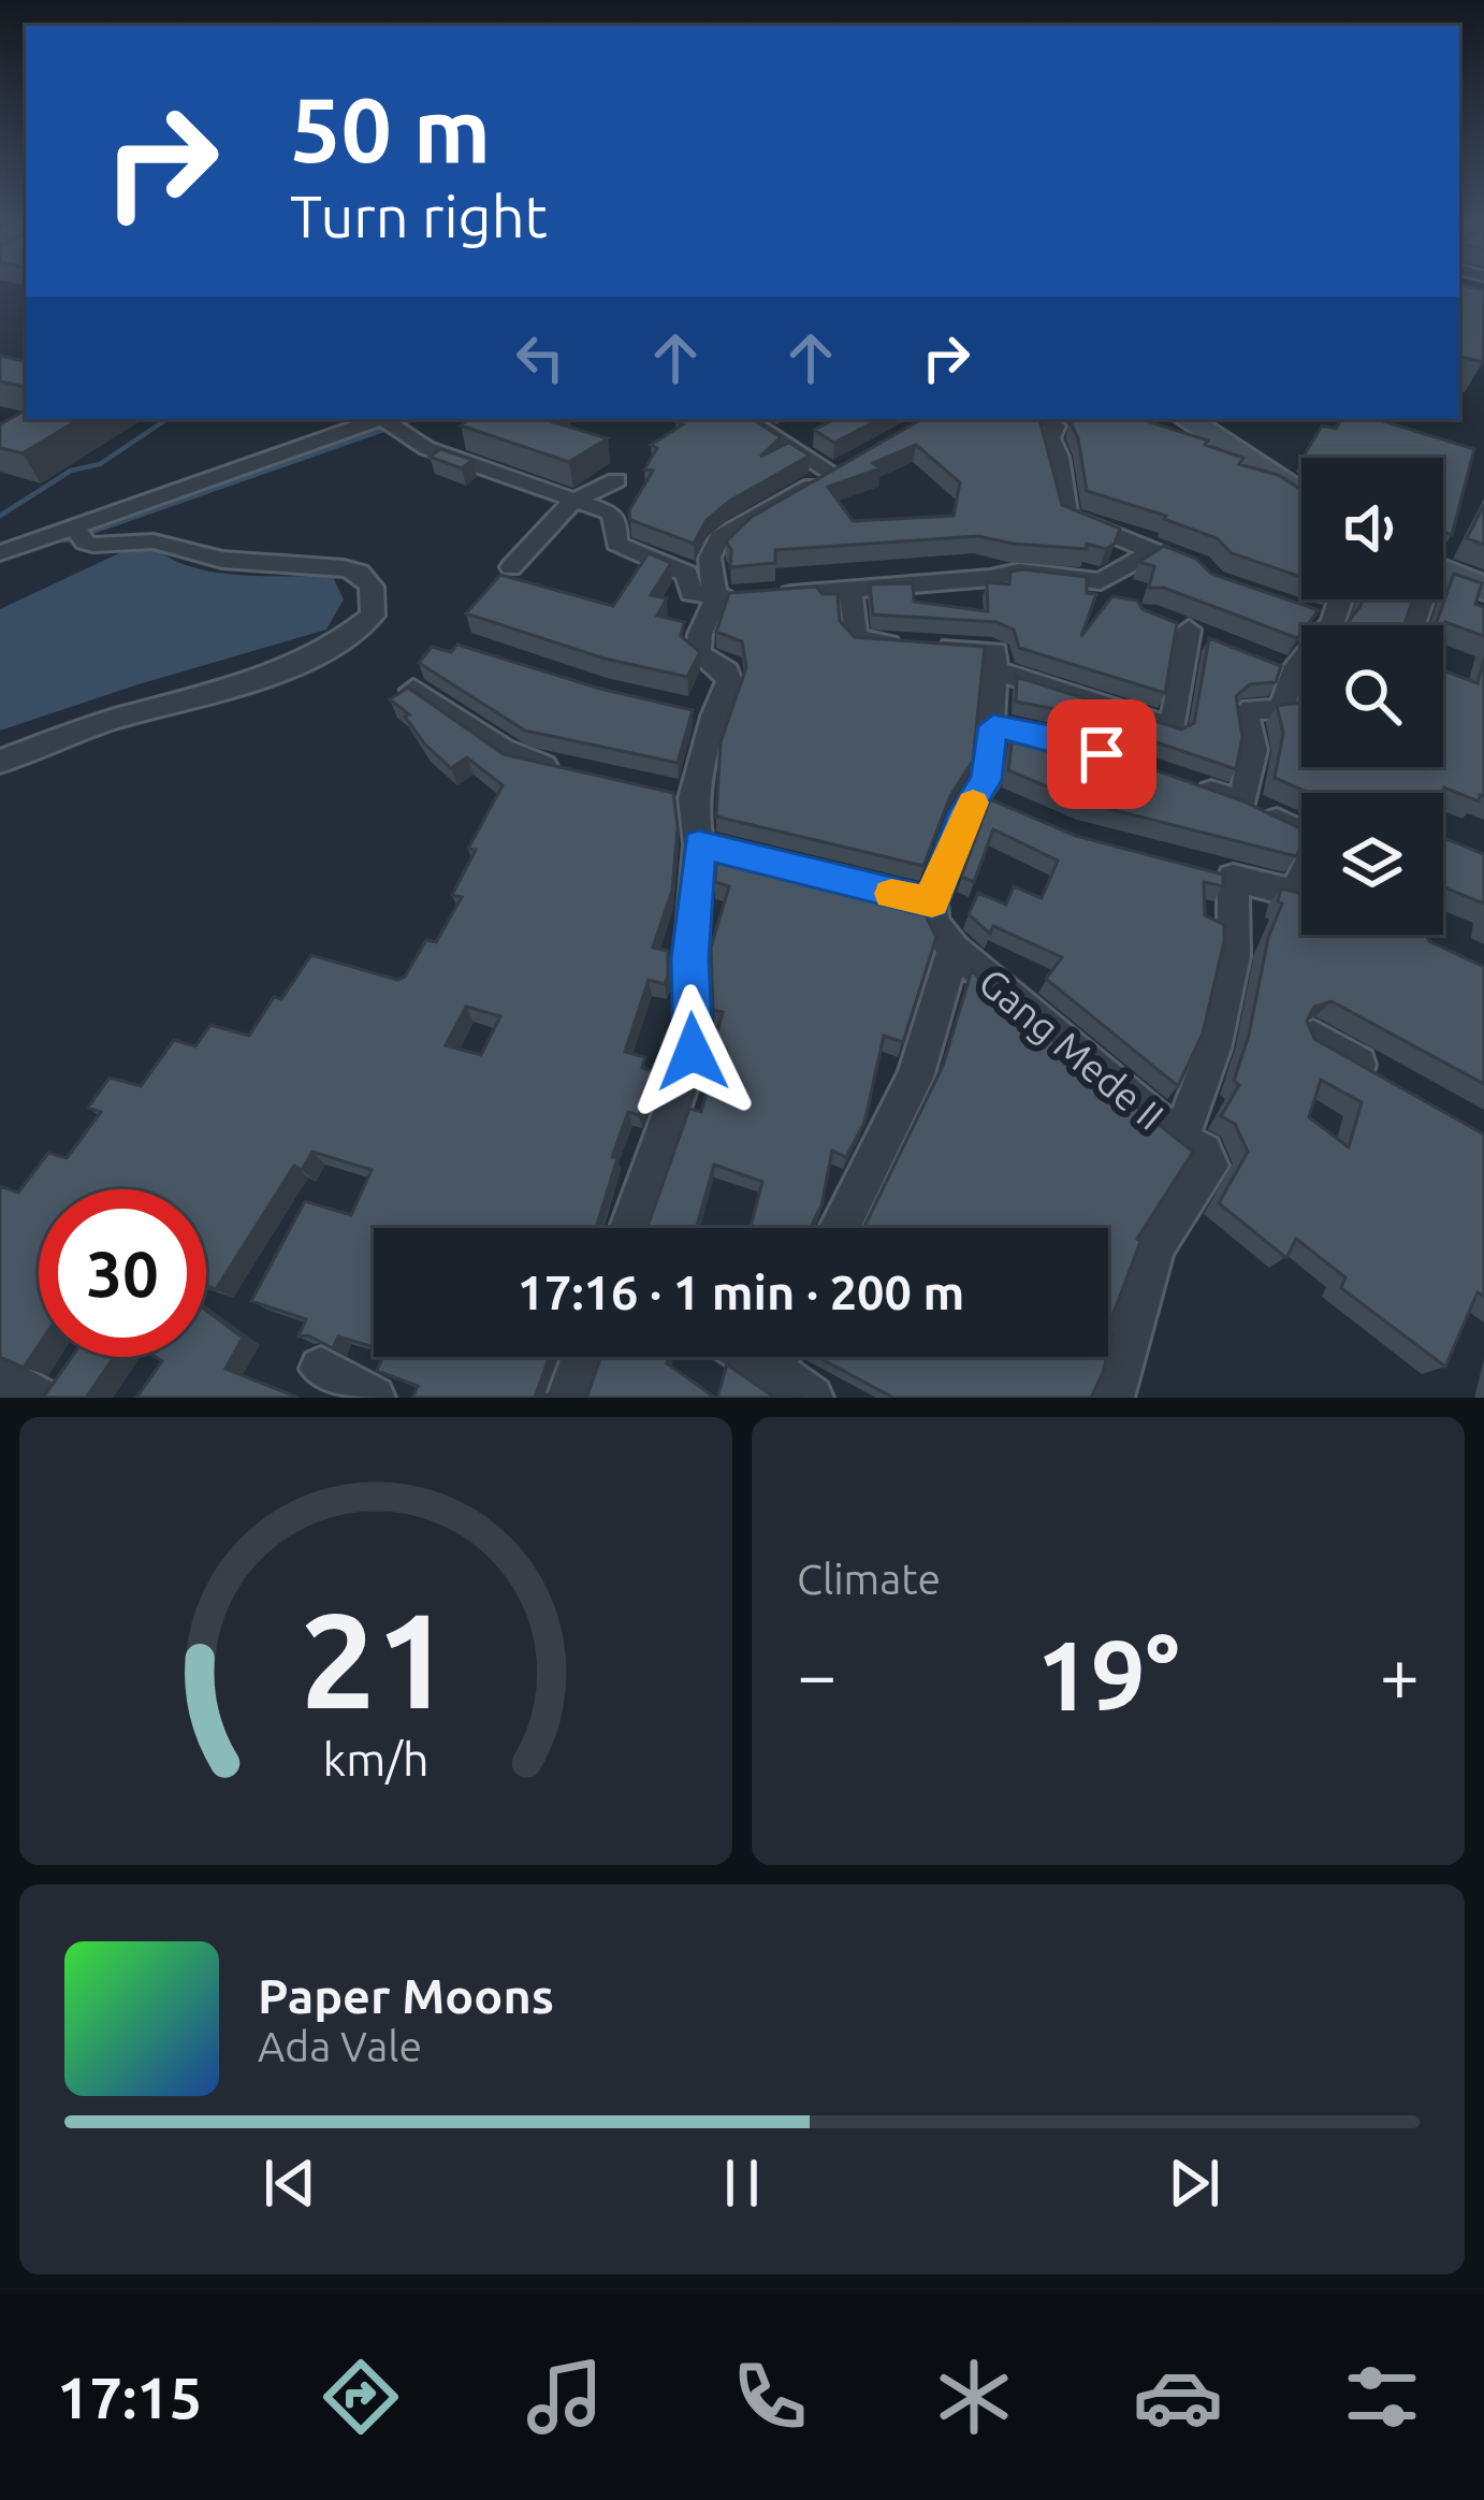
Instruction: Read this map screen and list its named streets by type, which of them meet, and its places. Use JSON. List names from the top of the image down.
{
  "streets": {
    "street": ["Gang Mede II"]
  },
  "page": {
    "turn": ["50 m", "Turn right"],
    "limit": "30",
    "trip": "17:16 · 1 min · 200 m",
    "tile": "Climate",
    "heat": ["−", "19°", "+"],
    "song": ["Paper Moons", "Ada Vale"],
    "tabs": "17:15",
    "gauge": ["21", "km/h"]
  }
}
